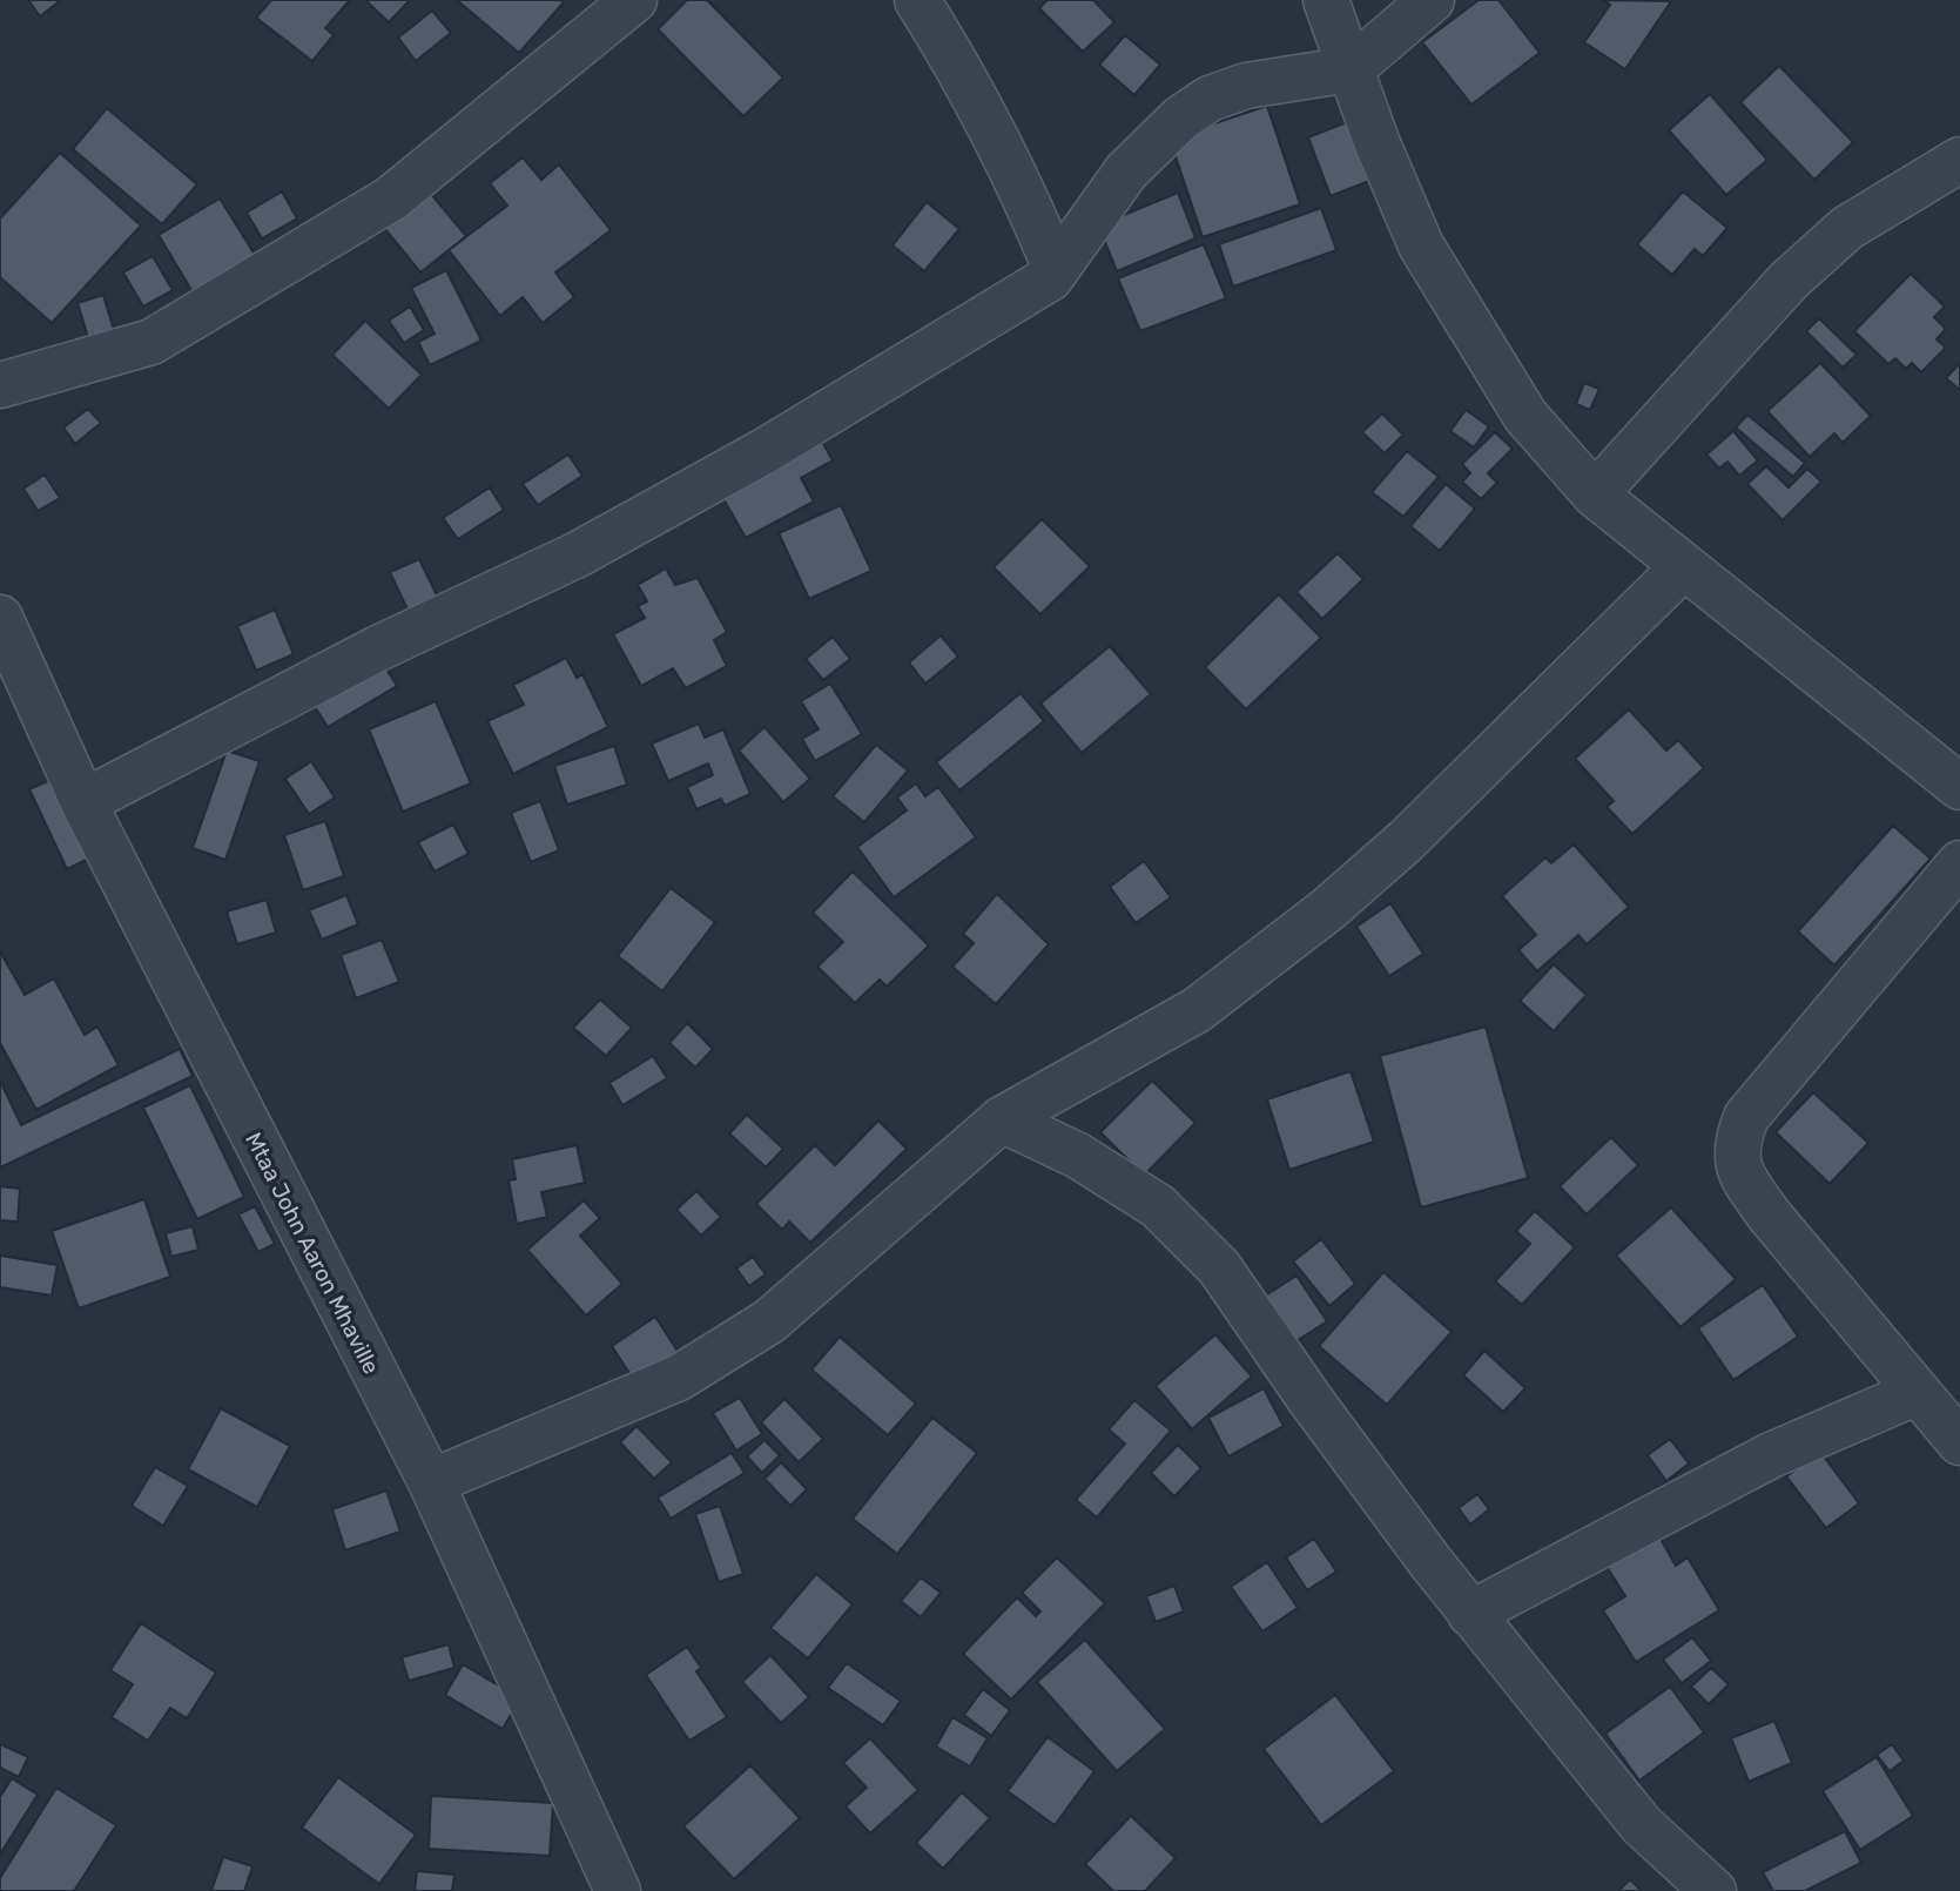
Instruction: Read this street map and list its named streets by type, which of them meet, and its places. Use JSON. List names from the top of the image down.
{
  "streets": {
    "street": ["Mtaa John Aaron Mhaville"]
  }
}
